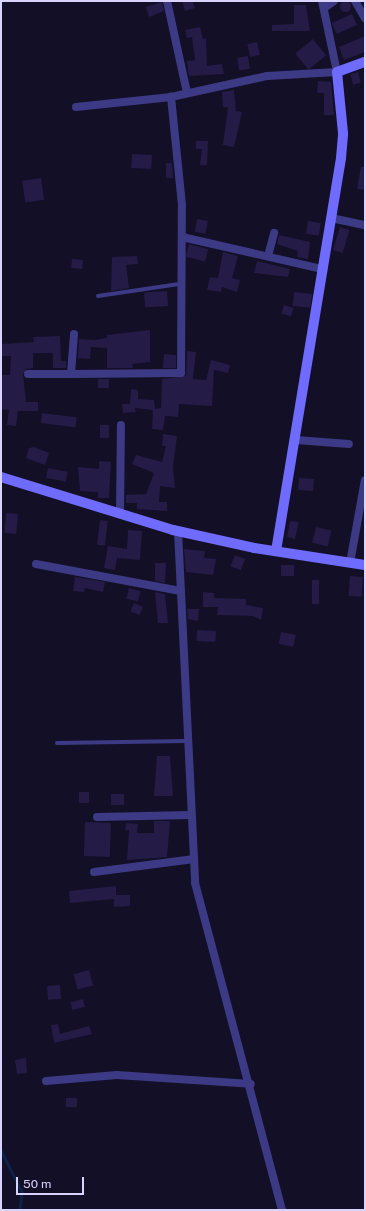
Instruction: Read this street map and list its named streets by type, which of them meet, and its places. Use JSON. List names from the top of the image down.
{
  "scale_bar": "50 m"
}
